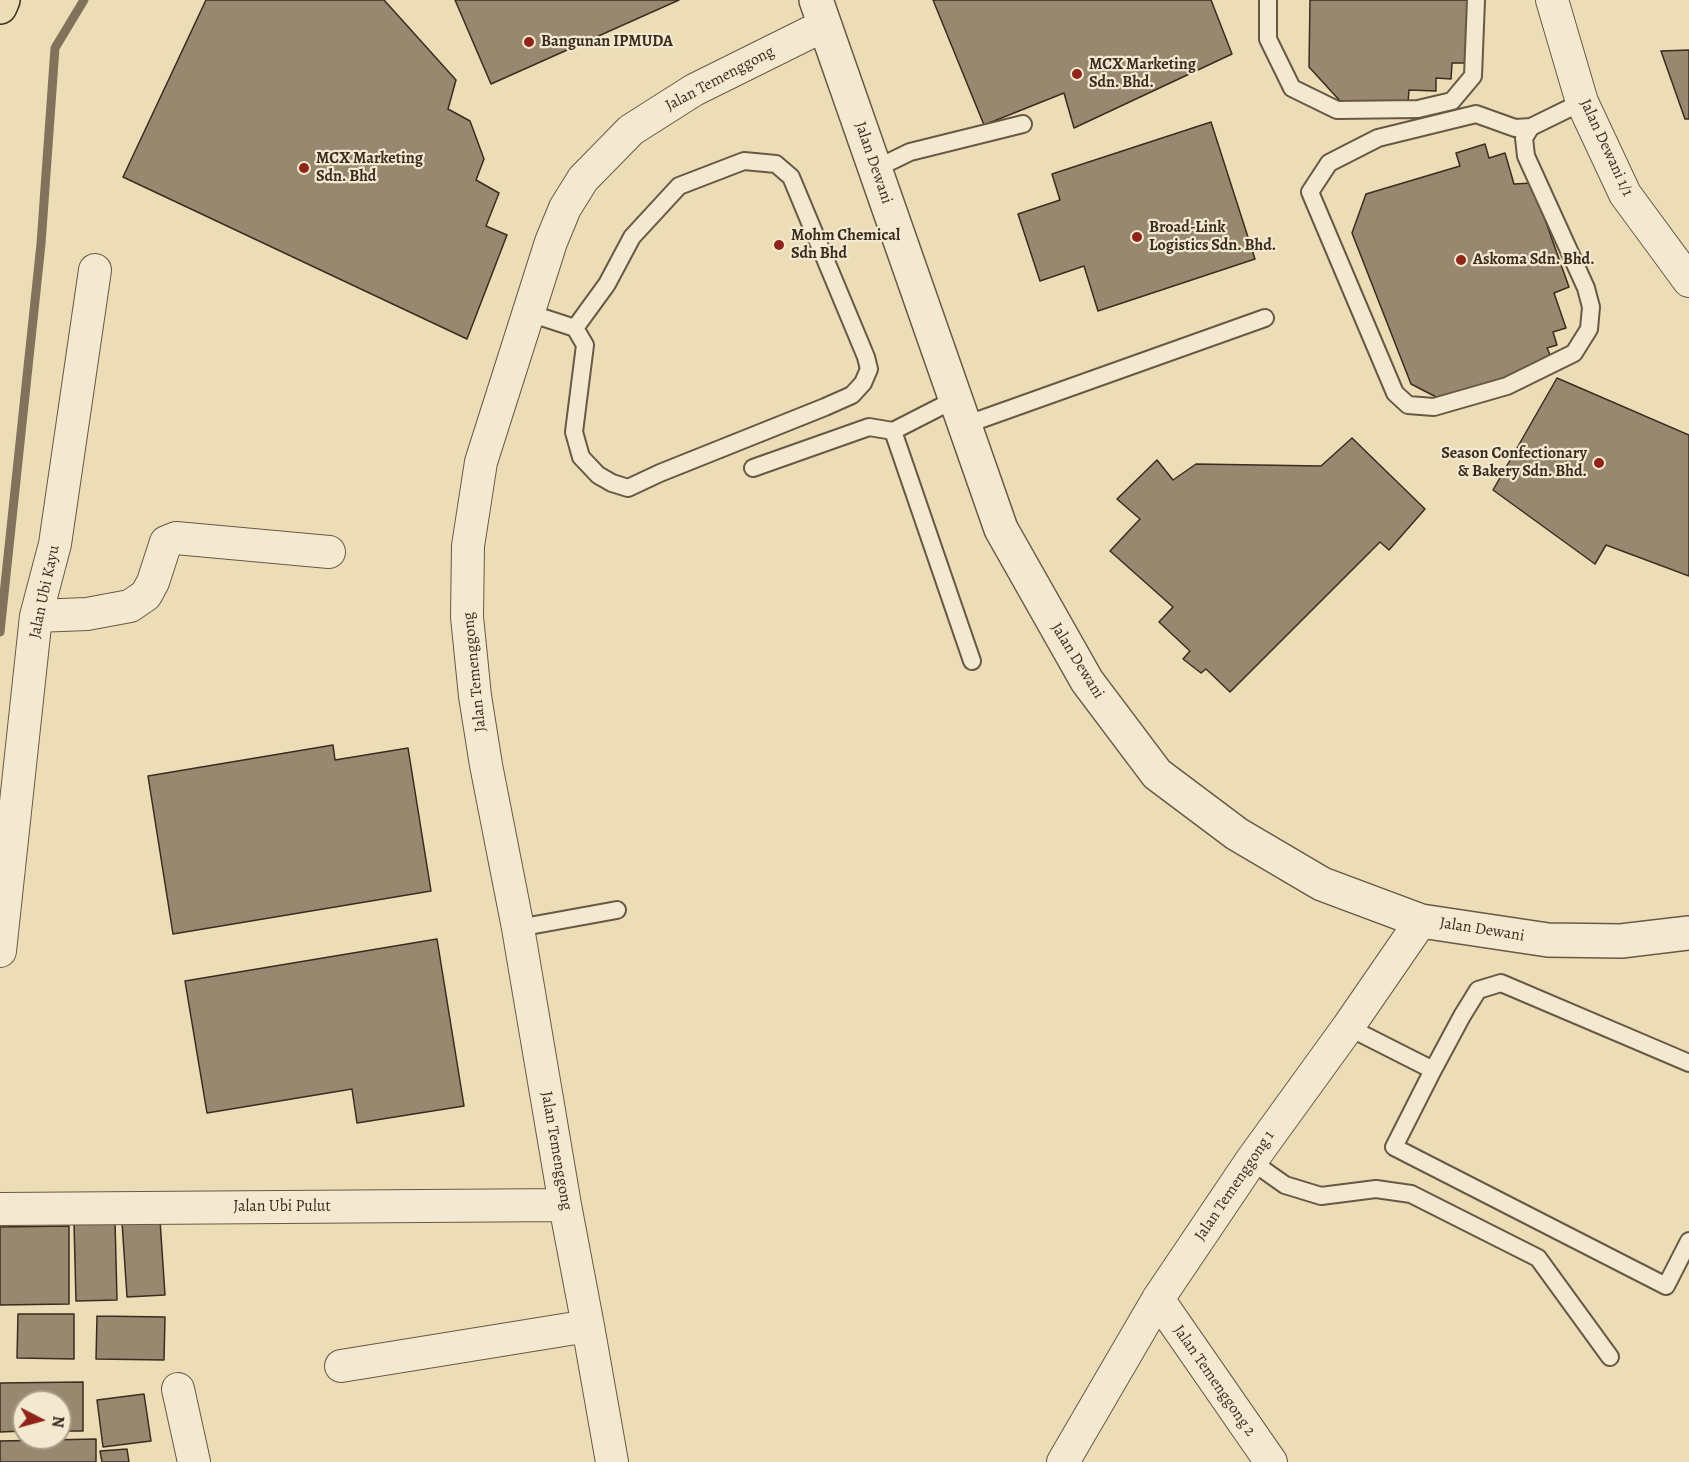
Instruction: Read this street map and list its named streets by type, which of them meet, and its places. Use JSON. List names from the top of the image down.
{
  "streets": {
    "street": [
      "Jalan Temenggong",
      "Jalan Dewani 1/1",
      "Jalan Dewani",
      "Jalan Ubi Kayu",
      "Jalan Temenggong 1",
      "Jalan Ubi Pulut",
      "Jalan Temenggong 2"
    ]
  },
  "crossings": [
    ["Jalan Temenggong", "Jalan Dewani"],
    ["Jalan Temenggong", "Jalan Ubi Pulut"],
    ["Jalan Dewani", "Jalan Temenggong 1"],
    ["Jalan Temenggong 1", "Jalan Temenggong 2"]
  ],
  "places": [
    "Bangunan IPMUDA",
    "MCX Marketing Sdn. Bhd.",
    "MCX Marketing Sdn. Bhd",
    "Broad-Link Logistics Sdn. Bhd.",
    "Mohm Chemical Sdn Bhd",
    "Askoma Sdn. Bhd.",
    "Season Confectionary & Bakery Sdn. Bhd."
  ],
  "north": "right"
}
